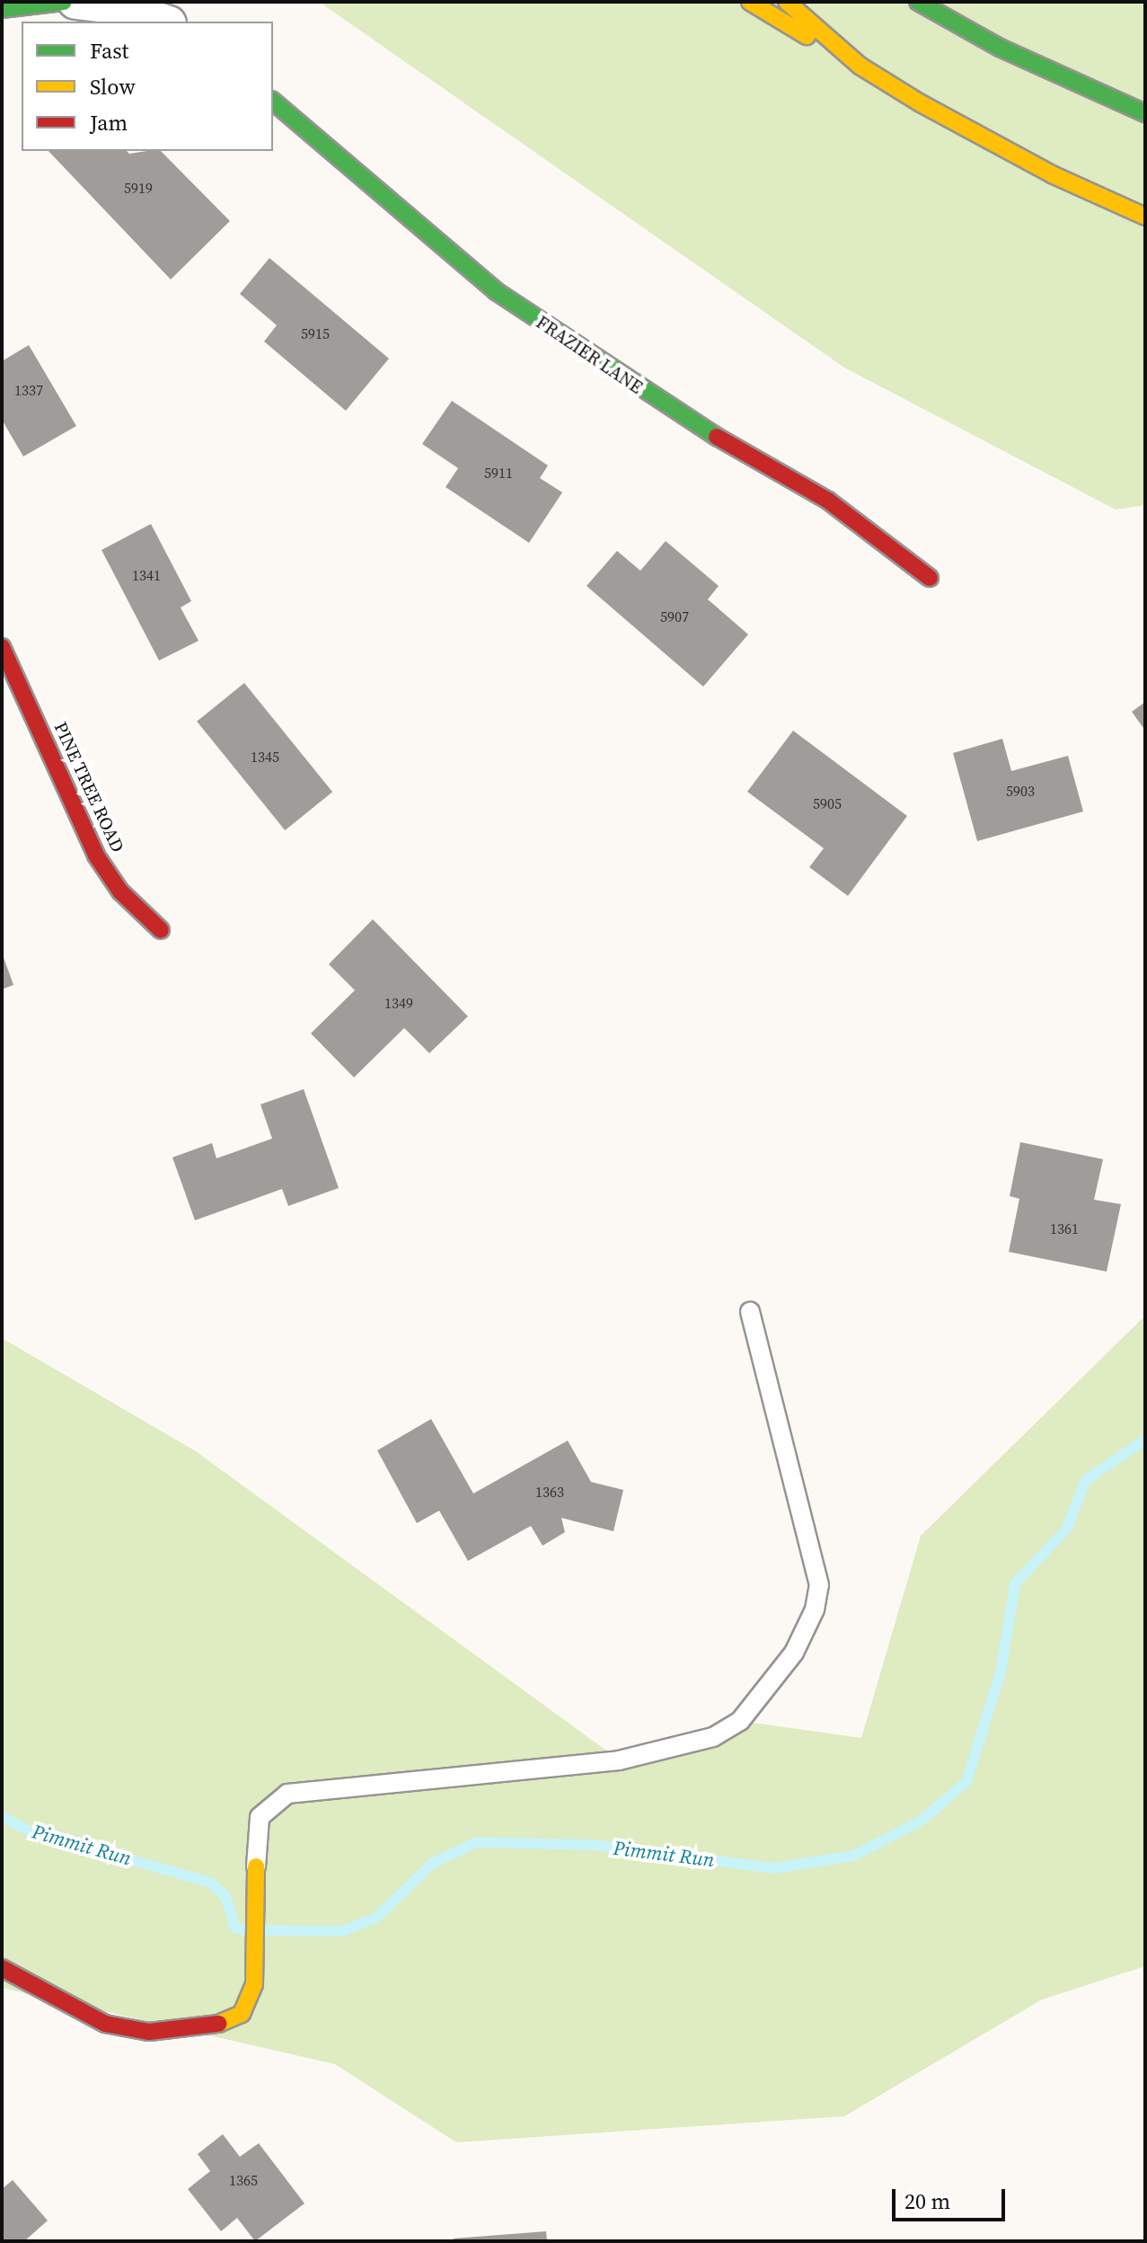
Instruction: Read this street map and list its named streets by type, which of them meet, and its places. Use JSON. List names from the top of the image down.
{
  "streets": {
    "main road": ["FRAZIER LANE", "PINE TREE ROAD"]
  },
  "water": ["Pimmit Run"],
  "house_numbers": [
    "5919",
    "5915",
    "1337",
    "5911",
    "1341",
    "5907",
    "1345",
    "5903",
    "5905",
    "1349",
    "1361",
    "1363",
    "1365"
  ],
  "legend": ["Fast", "Slow", "Jam"],
  "scale_bar": "20 m"
}
